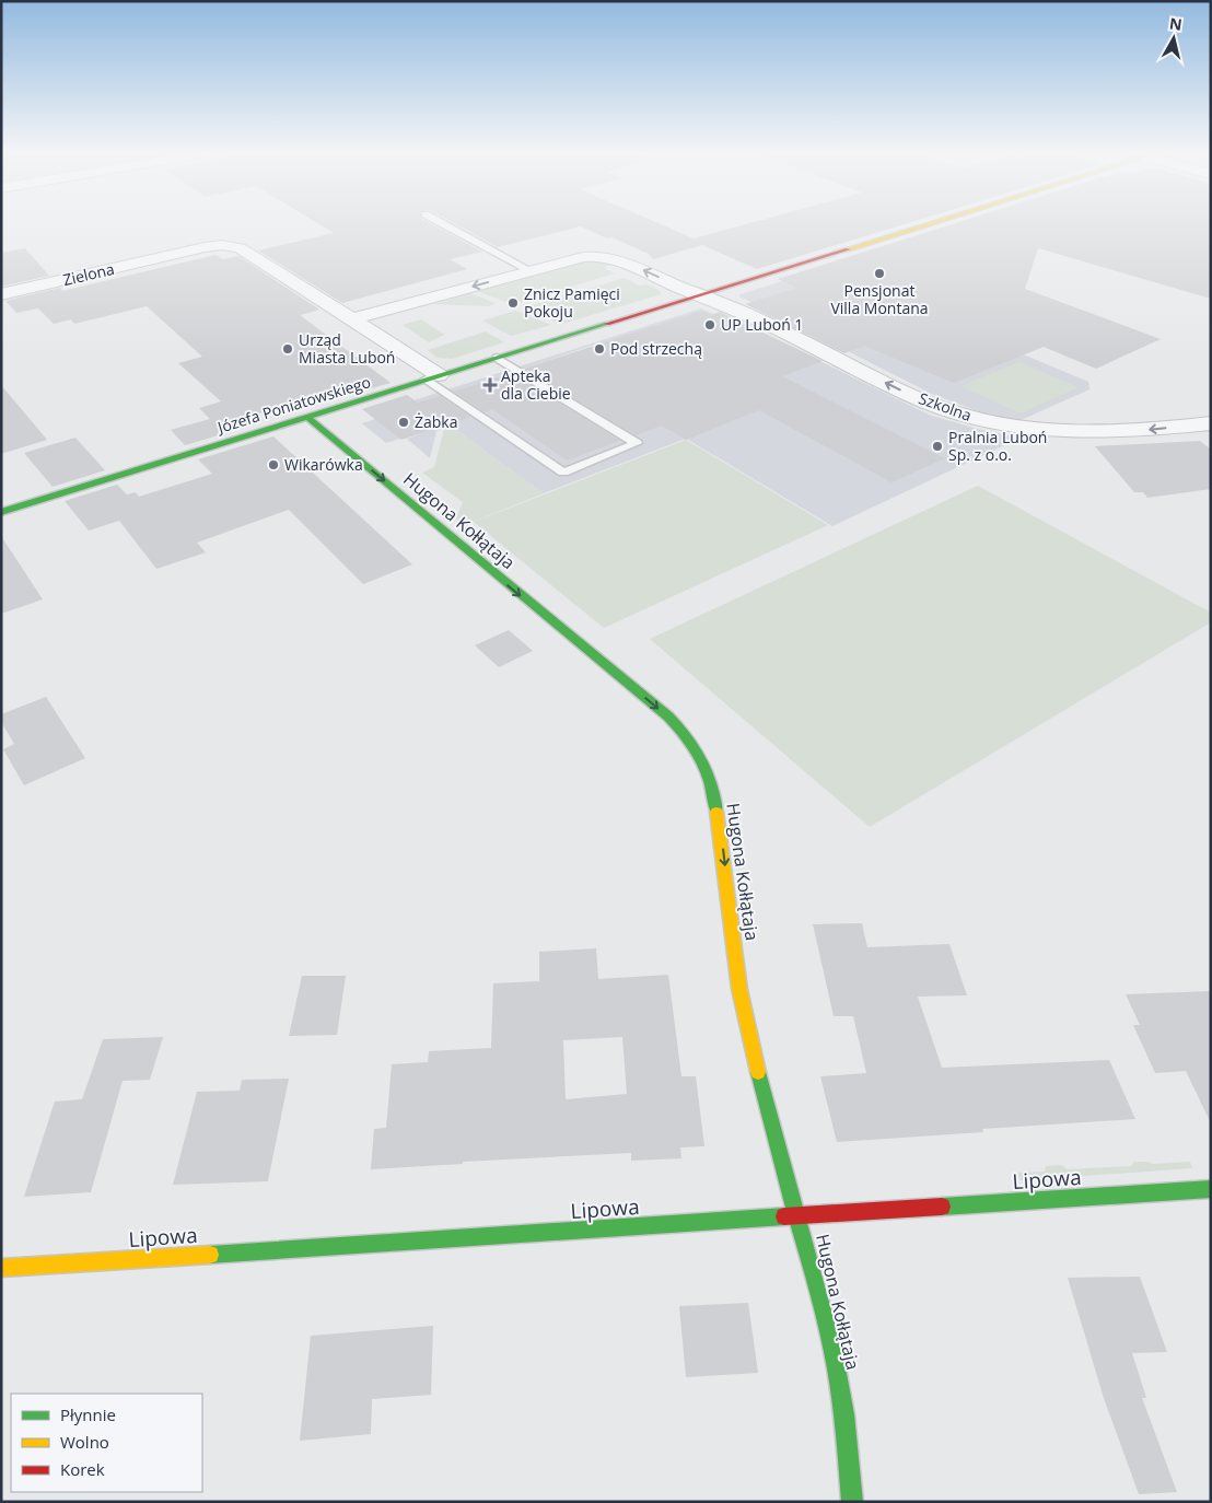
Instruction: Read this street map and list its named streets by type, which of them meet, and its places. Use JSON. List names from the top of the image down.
{
  "streets": {
    "street": [
      "Zielona",
      "Józefa Poniatowskiego",
      "Szkolna",
      "Hugona Kołłątaja",
      "Lipowa"
    ]
  },
  "crossings": [
    ["Zielona", "Szkolna"],
    ["Józefa Poniatowskiego", "Szkolna"],
    ["Józefa Poniatowskiego", "Hugona Kołłątaja"],
    ["Hugona Kołłątaja", "Lipowa"]
  ],
  "one_way": ["Szkolna", "Hugona Kołłątaja"],
  "places": {
    "other": [
      "Pensjonat Villa Montana",
      "Znicz Pamięci Pokoju",
      "UP Luboń 1",
      "Urząd Miasta Luboń",
      "Pod strzechą",
      "Żabka",
      "Pralnia Luboń Sp. z o.o.",
      "Wikarówka"
    ],
    "health": ["Apteka dla Ciebie"]
  },
  "legend": ["Płynnie", "Wolno", "Korek"],
  "north": "top"
}
